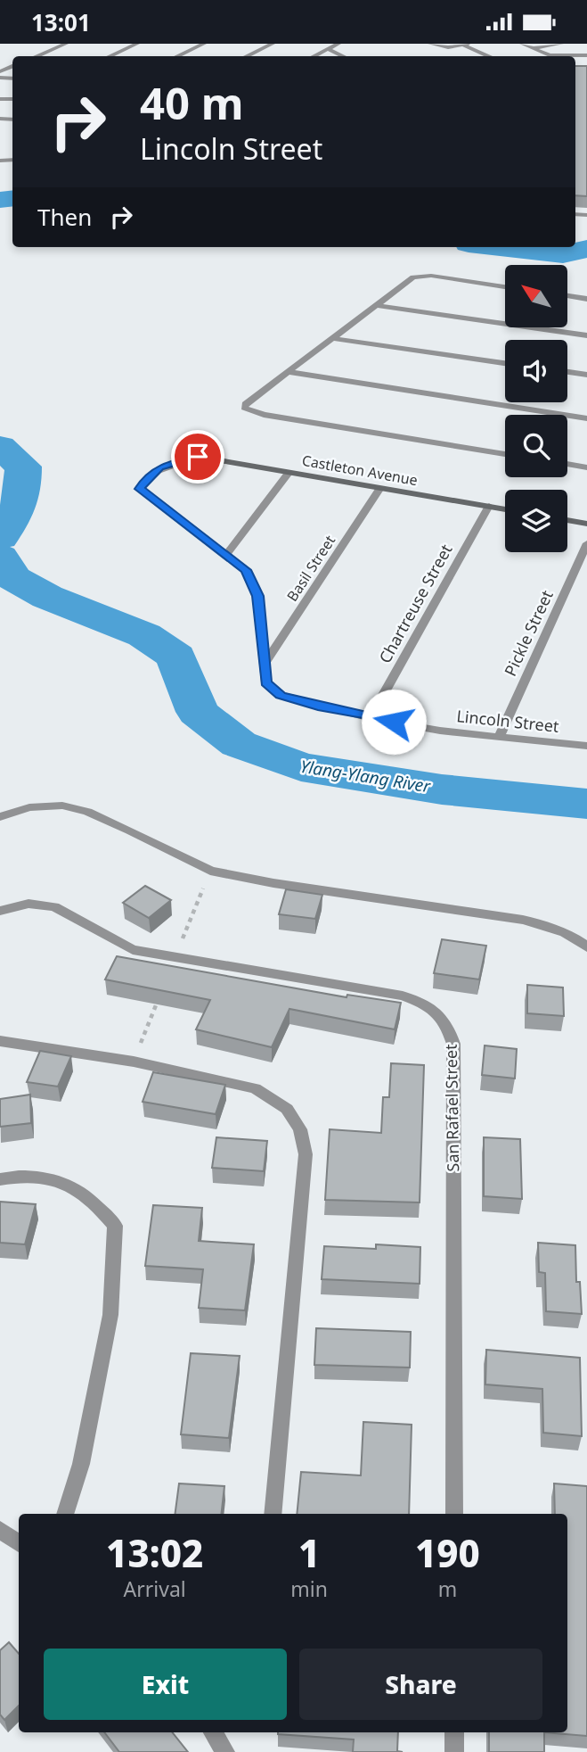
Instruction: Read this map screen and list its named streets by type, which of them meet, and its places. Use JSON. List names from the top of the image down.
{
  "streets": {
    "street": [
      "Castleton Avenue",
      "Basil Street",
      "Chartreuse Street",
      "Pickle Street",
      "Lincoln Street",
      "San Rafael Street"
    ]
  },
  "crossings": [
    ["Castleton Avenue", "Basil Street"],
    ["Castleton Avenue", "Chartreuse Street"],
    ["Castleton Avenue", "Lincoln Street"],
    ["Basil Street", "Lincoln Street"],
    ["Chartreuse Street", "Lincoln Street"],
    ["Pickle Street", "Lincoln Street"]
  ],
  "water": ["Ylang-Ylang River"],
  "north": "top left",
  "page": {
    "status": "13:01",
    "turn": ["40 m", "Lincoln Street"],
    "then": "Then",
    "eta": [
      "13:02",
      "Arrival",
      "1",
      "min",
      "190",
      "m"
    ],
    "buttons": ["Exit", "Share"]
  }
}
